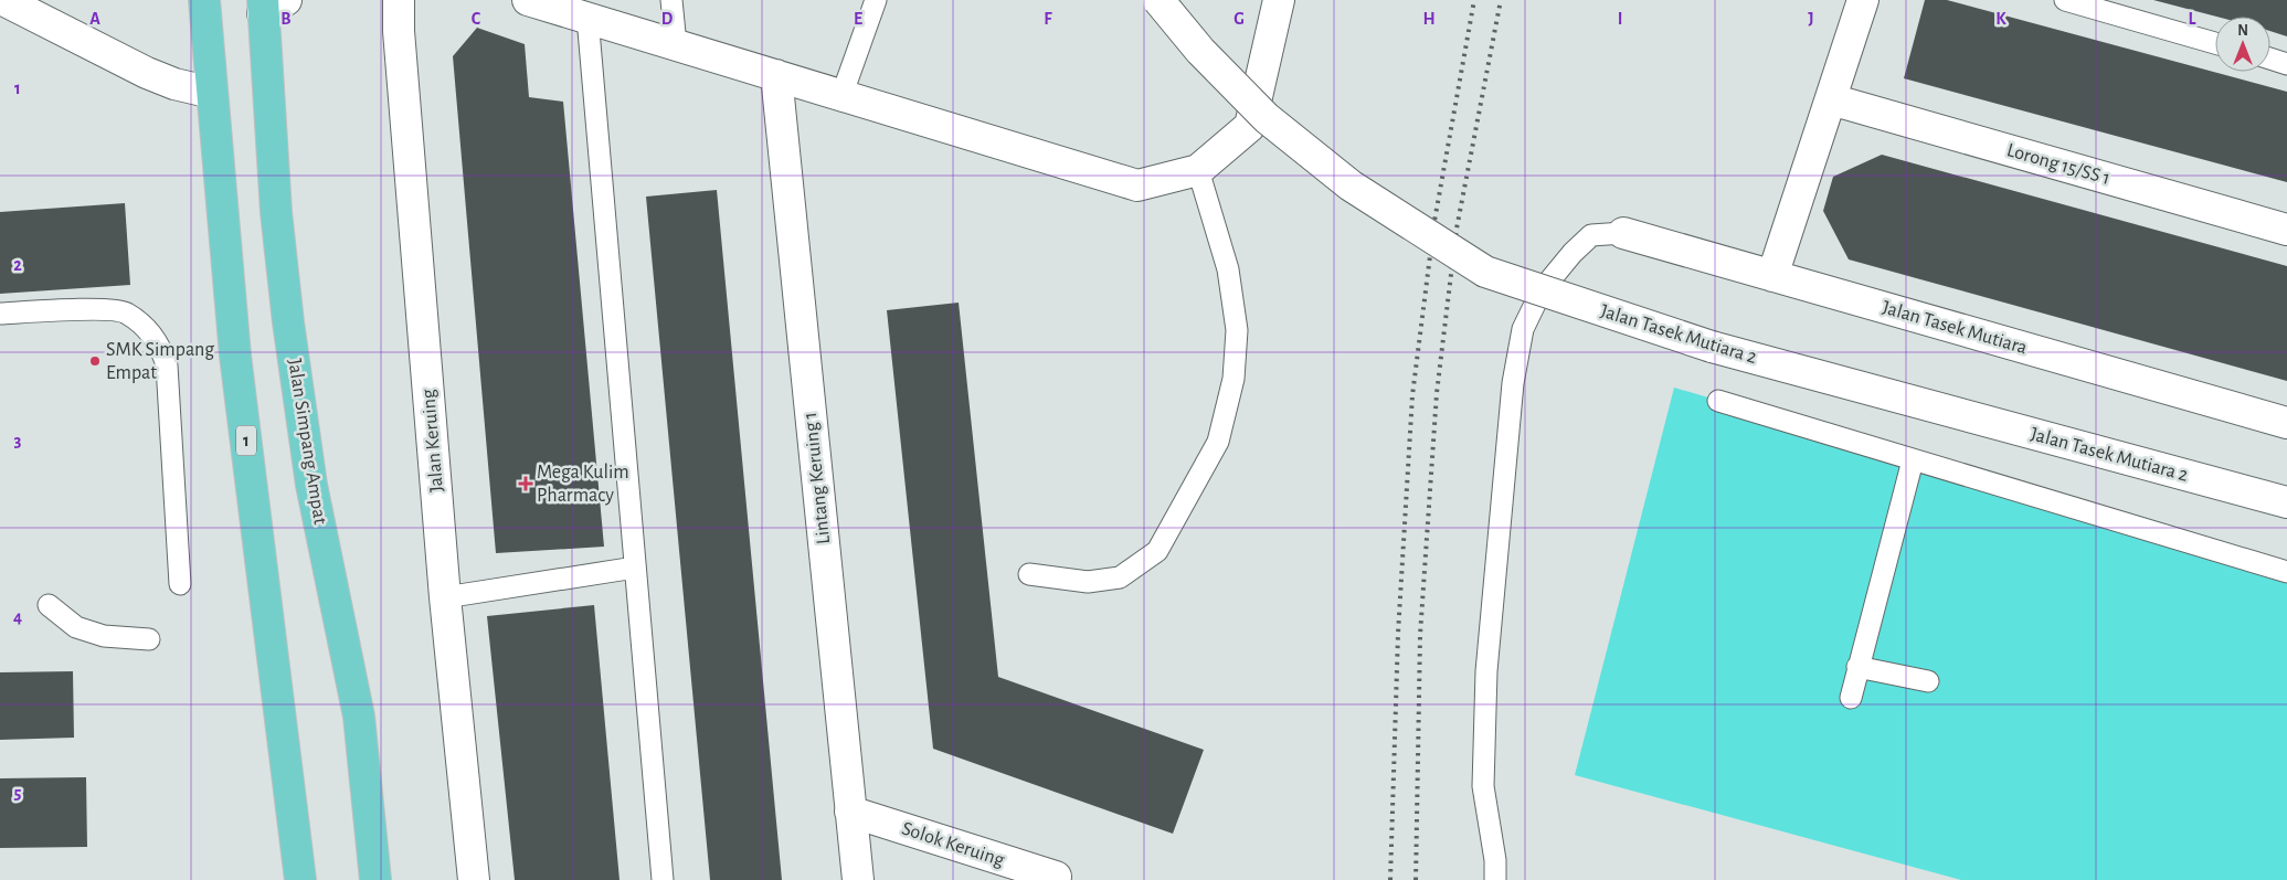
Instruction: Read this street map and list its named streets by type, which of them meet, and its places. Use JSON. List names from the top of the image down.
{
  "streets": {
    "highway": ["1", "Jalan Simpang Ampat"],
    "street": [
      "Lorong 15/SS 1",
      "Jalan Tasek Mutiara",
      "Jalan Tasek Mutiara 2",
      "Jalan Keruing",
      "Lintang Keruing 1",
      "Solok Keruing"
    ]
  },
  "crossings": [
    ["Lintang Keruing 1", "Solok Keruing"]
  ],
  "places": {
    "other": ["SMK Simpang Empat"],
    "health": ["Mega Kulim Pharmacy"]
  },
  "north": "top",
  "grid": {
    "columns": [
      "A",
      "B",
      "C",
      "D",
      "E",
      "F",
      "G",
      "H",
      "I",
      "J",
      "K",
      "L"
    ],
    "rows": [
      "1",
      "2",
      "3",
      "4",
      "5"
    ]
  }
}
